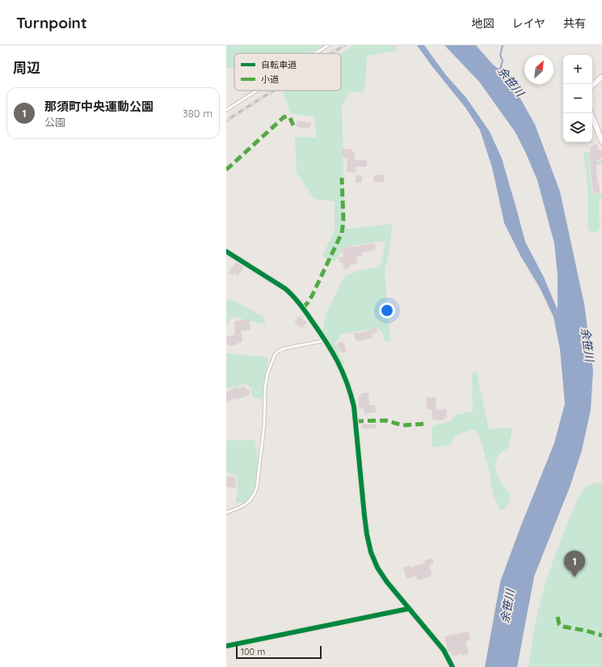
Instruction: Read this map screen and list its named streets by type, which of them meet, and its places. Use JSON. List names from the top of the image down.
{
  "water": ["余笹川"],
  "legend": ["自転車道", "小道"],
  "scale_bar": "100 m",
  "north": "top right",
  "page": {
    "header": "Turnpoint",
    "nav": ["地図", "レイヤ", "共有"],
    "heading": "周辺",
    "map_buttons": ["+", "−"],
    "list": [
      {
        "mark": "1",
        "name": "那須町中央運動公園",
        "note": "公園",
        "value": "380 m"
      }
    ],
    "pins": "1",
    "scale": "100 m"
  }
}
